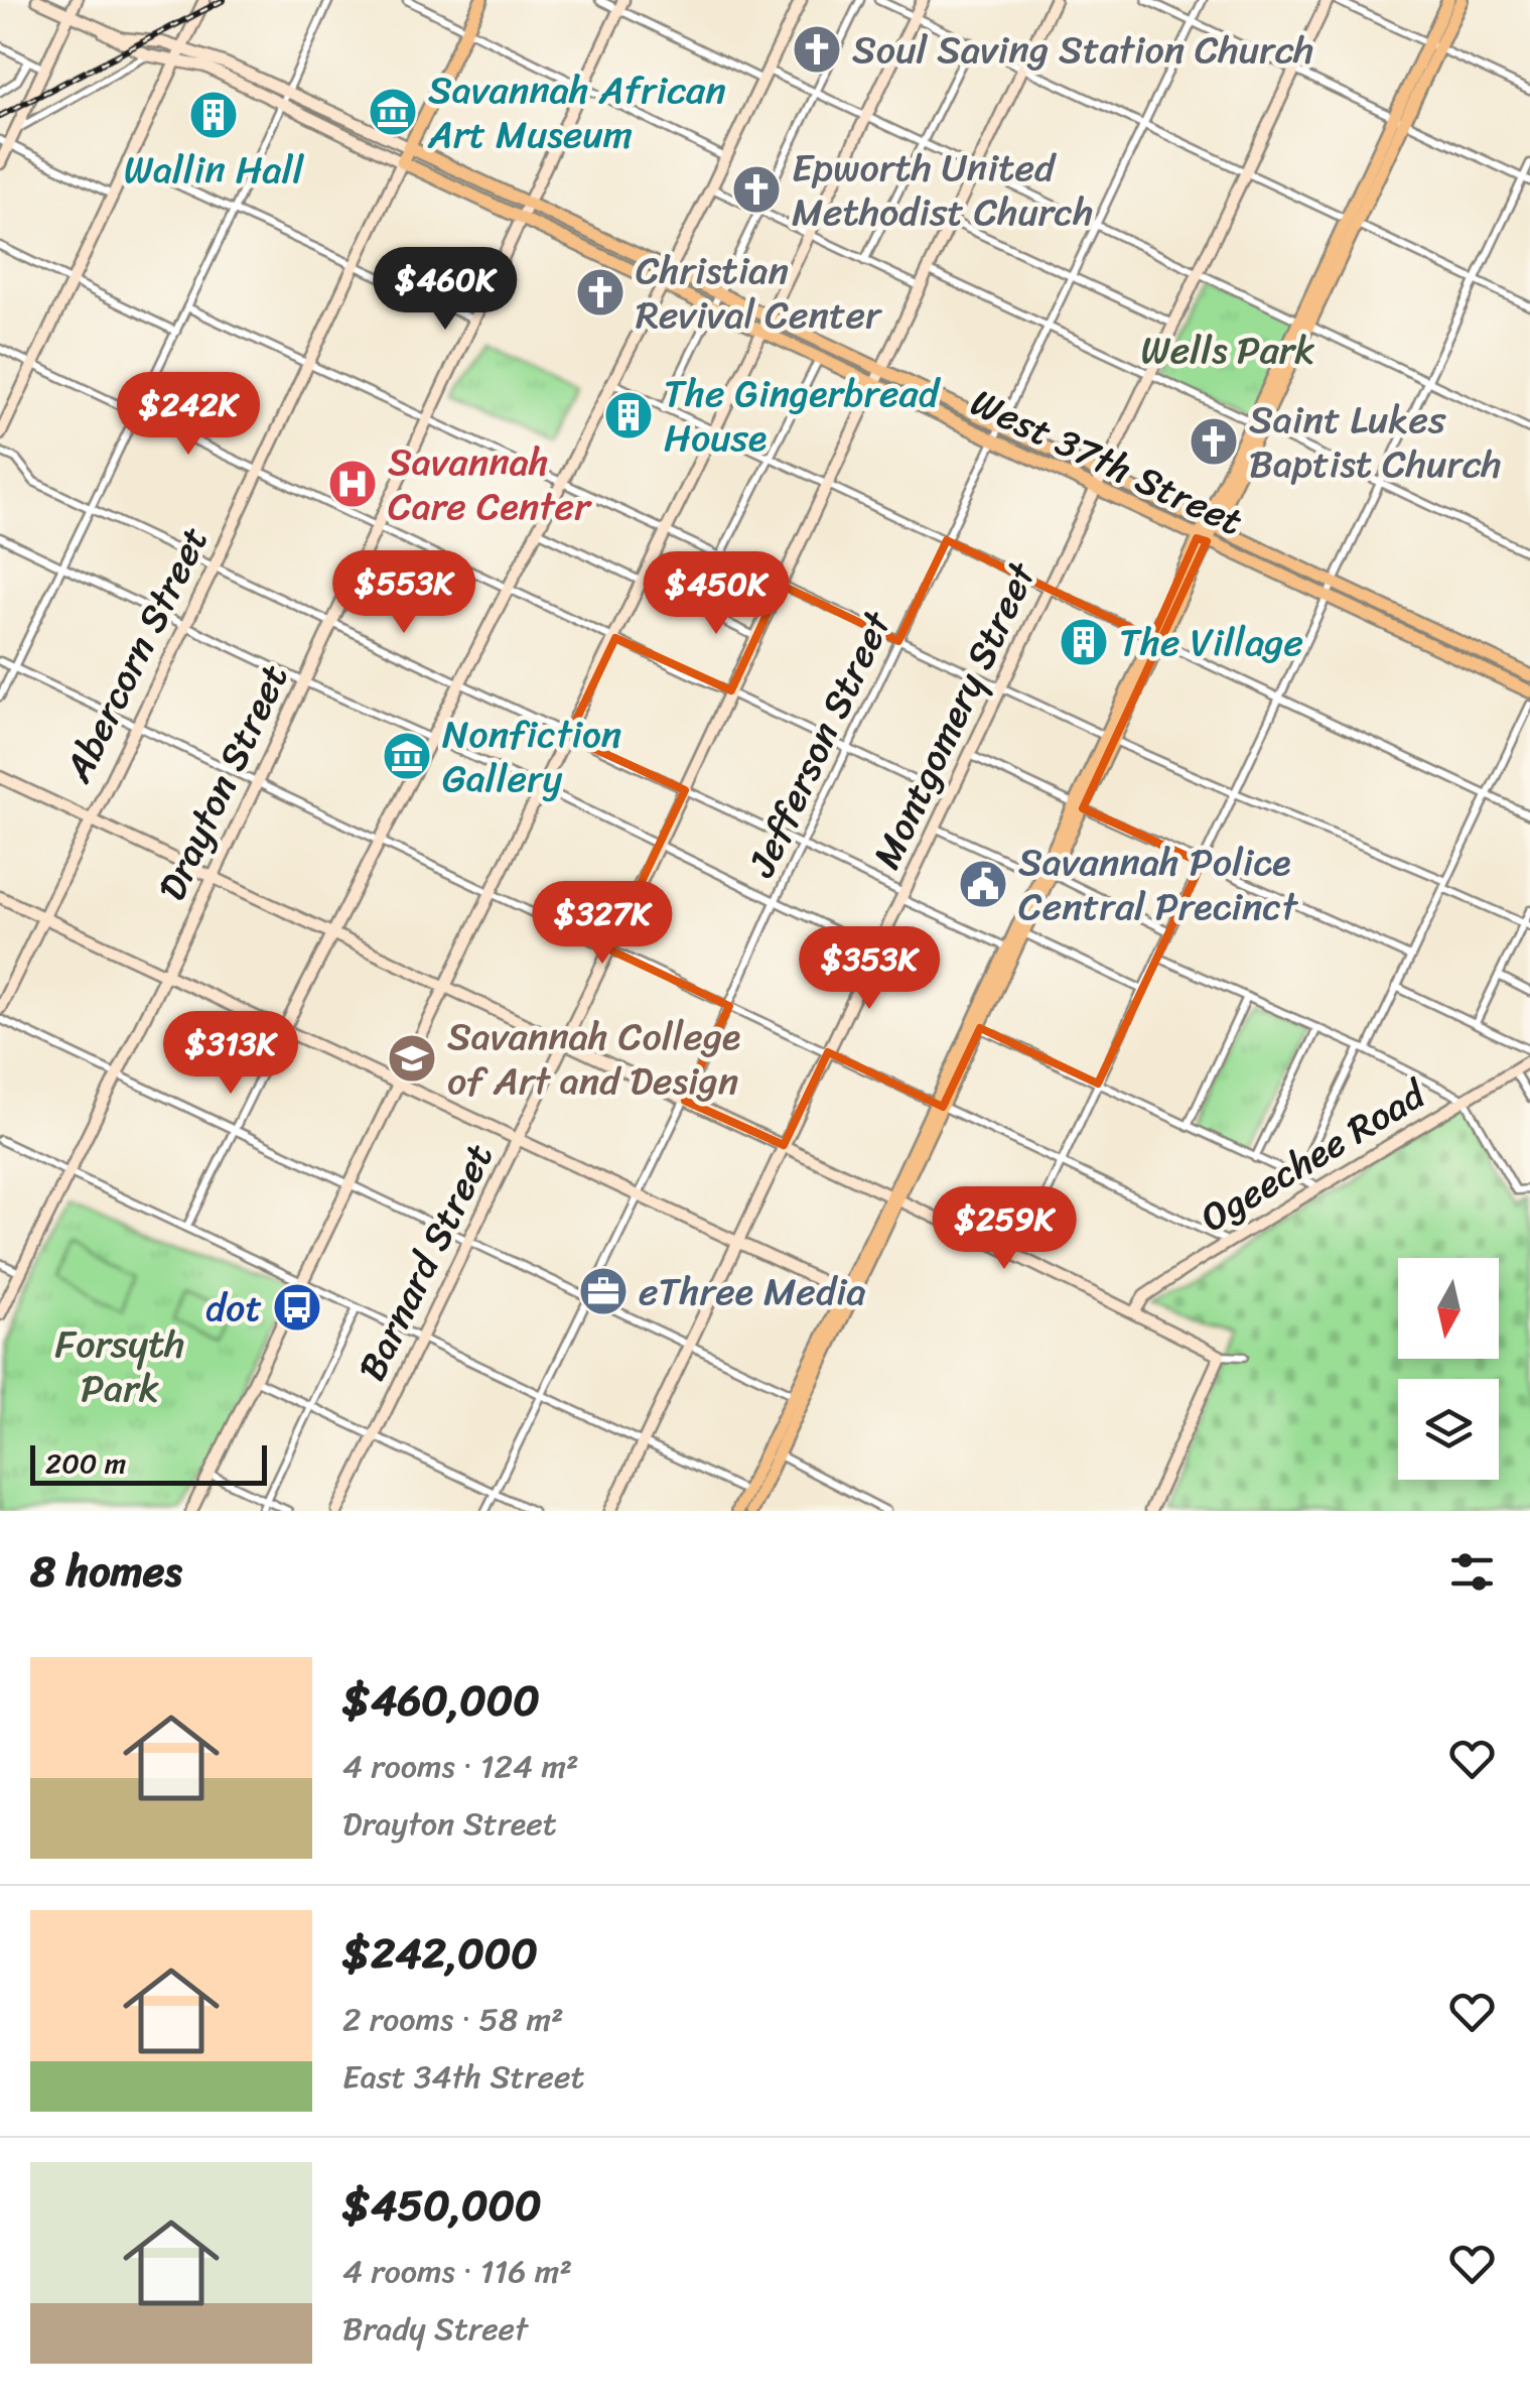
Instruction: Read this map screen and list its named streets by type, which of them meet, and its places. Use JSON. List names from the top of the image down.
{
  "streets": {
    "main road": [
      "West 37th Street",
      "Abercorn Street",
      "Montgomery Street",
      "Drayton Street",
      "Ogeechee Road",
      "Barnard Street"
    ],
    "street": ["Jefferson Street"]
  },
  "crossings": [
    ["West 37th Street", "Abercorn Street"],
    ["West 37th Street", "Montgomery Street"],
    ["West 37th Street", "Jefferson Street"],
    ["West 37th Street", "Drayton Street"],
    ["West 37th Street", "Barnard Street"]
  ],
  "parks": ["Wells Park", "Forsyth Park"],
  "places": {
    "church": [
      "Soul Saving Station Church",
      "Epworth United Methodist Church",
      "Christian Revival Center",
      "Saint Lukes Baptist Church"
    ],
    "museum": ["Savannah African Art Museum", "Nonfiction Gallery"],
    "building": ["Wallin Hall", "The Gingerbread House", "The Village"],
    "hospital": ["Savannah Care Center"],
    "public building": ["Savannah Police Central Precinct"],
    "school or university": ["Savannah College of Art and Design"],
    "office": ["eThree Media"],
    "bus stop": ["dot"]
  },
  "scale_bar": "200 m",
  "north": "bottom",
  "page": {
    "price": [
      "$460K",
      "$242K",
      "$553K",
      "$450K",
      "$327K",
      "$353K",
      "$313K",
      "$259K"
    ],
    "scale": "200 m",
    "heading": "8 homes",
    "list": [
      {
        "name": "$460,000",
        "note": "4 rooms · 124 m² · Drayton Street"
      },
      {
        "name": "$242,000",
        "note": "2 rooms · 58 m² · East 34th Street"
      },
      {
        "name": "$450,000",
        "note": "4 rooms · 116 m² · Brady Street"
      }
    ]
  }
}
